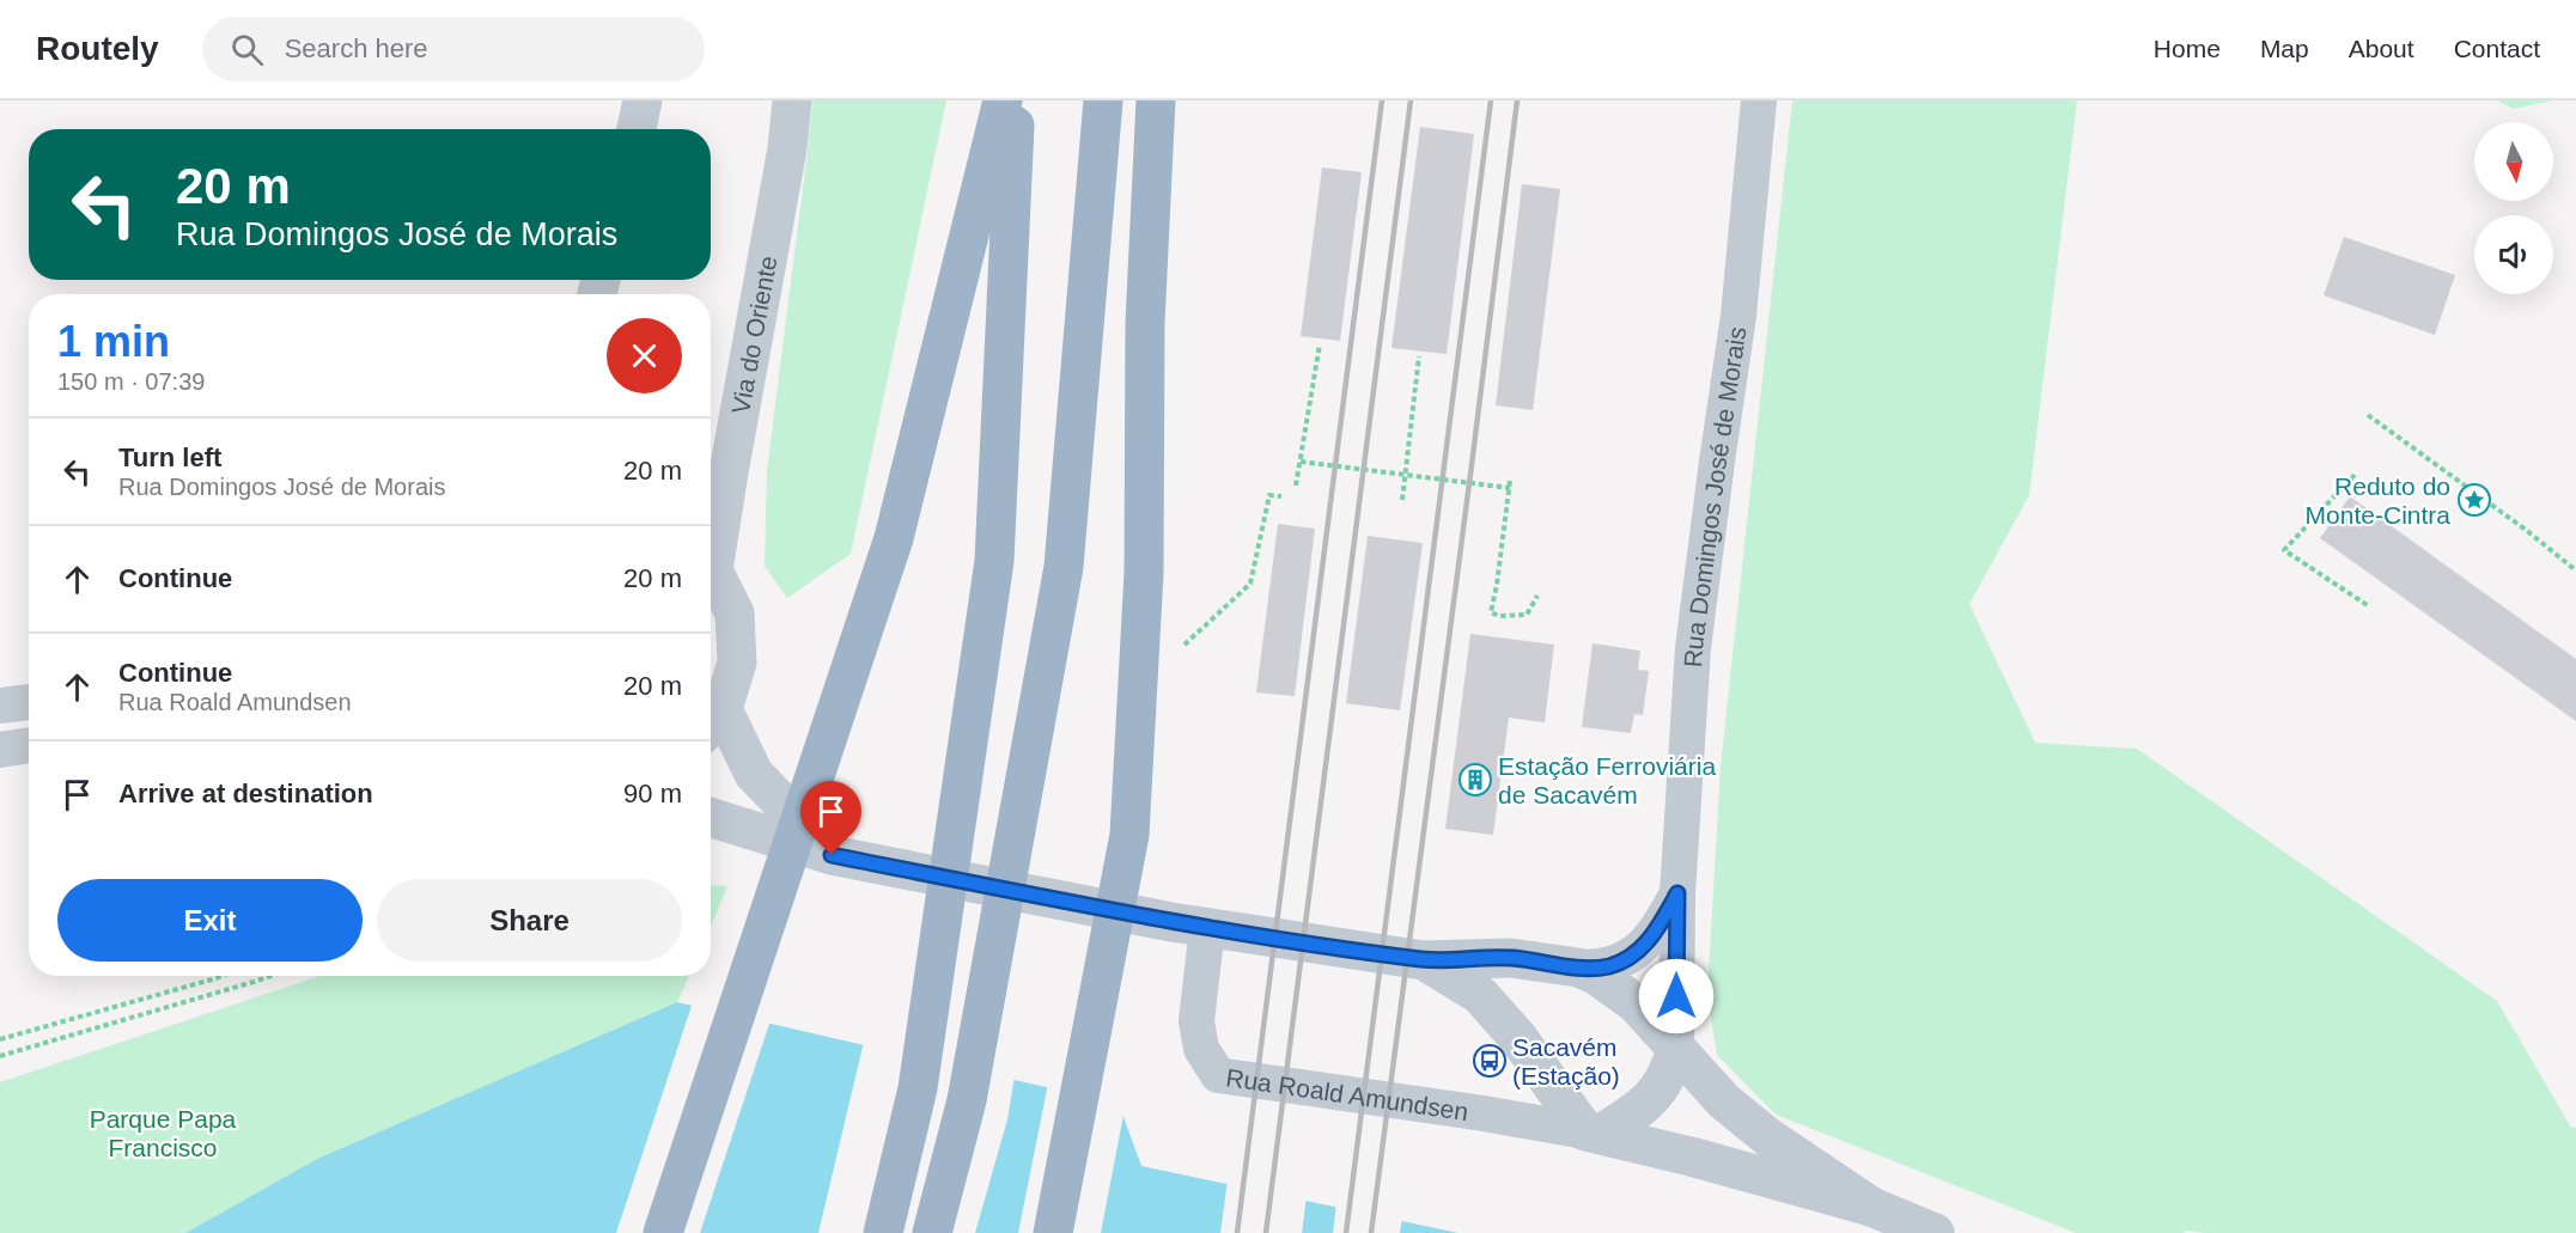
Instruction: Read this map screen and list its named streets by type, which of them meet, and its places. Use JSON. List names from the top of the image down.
{
  "streets": {
    "street": ["Via do Oriente", "Rua Domingos José de Morais", "Rua Roald Amundsen"]
  },
  "crossings": [
    ["Rua Domingos José de Morais", "Rua Roald Amundsen"]
  ],
  "parks": ["Parque Papa Francisco"],
  "places": {
    "place": ["Reduto do Monte-Cintra"],
    "building": ["Estação Ferroviária de Sacavém"],
    "bus stop": ["Sacavém (Estação)"]
  },
  "north": "bottom",
  "page": {
    "header": "Routely",
    "search": "Search here",
    "nav": [
      "Home",
      "Map",
      "About",
      "Contact"
    ],
    "turn": ["20 m", "Rua Domingos José de Morais"],
    "heading": ["1 min", "150 m · 07:39"],
    "list": [
      {
        "name": "Turn left",
        "note": "Rua Domingos José de Morais",
        "value": "20 m"
      },
      {
        "name": "Continue",
        "value": "20 m"
      },
      {
        "name": "Continue",
        "note": "Rua Roald Amundsen",
        "value": "20 m"
      },
      {
        "name": "Arrive at destination",
        "value": "90 m"
      }
    ],
    "buttons": ["Exit", "Share"]
  }
}
